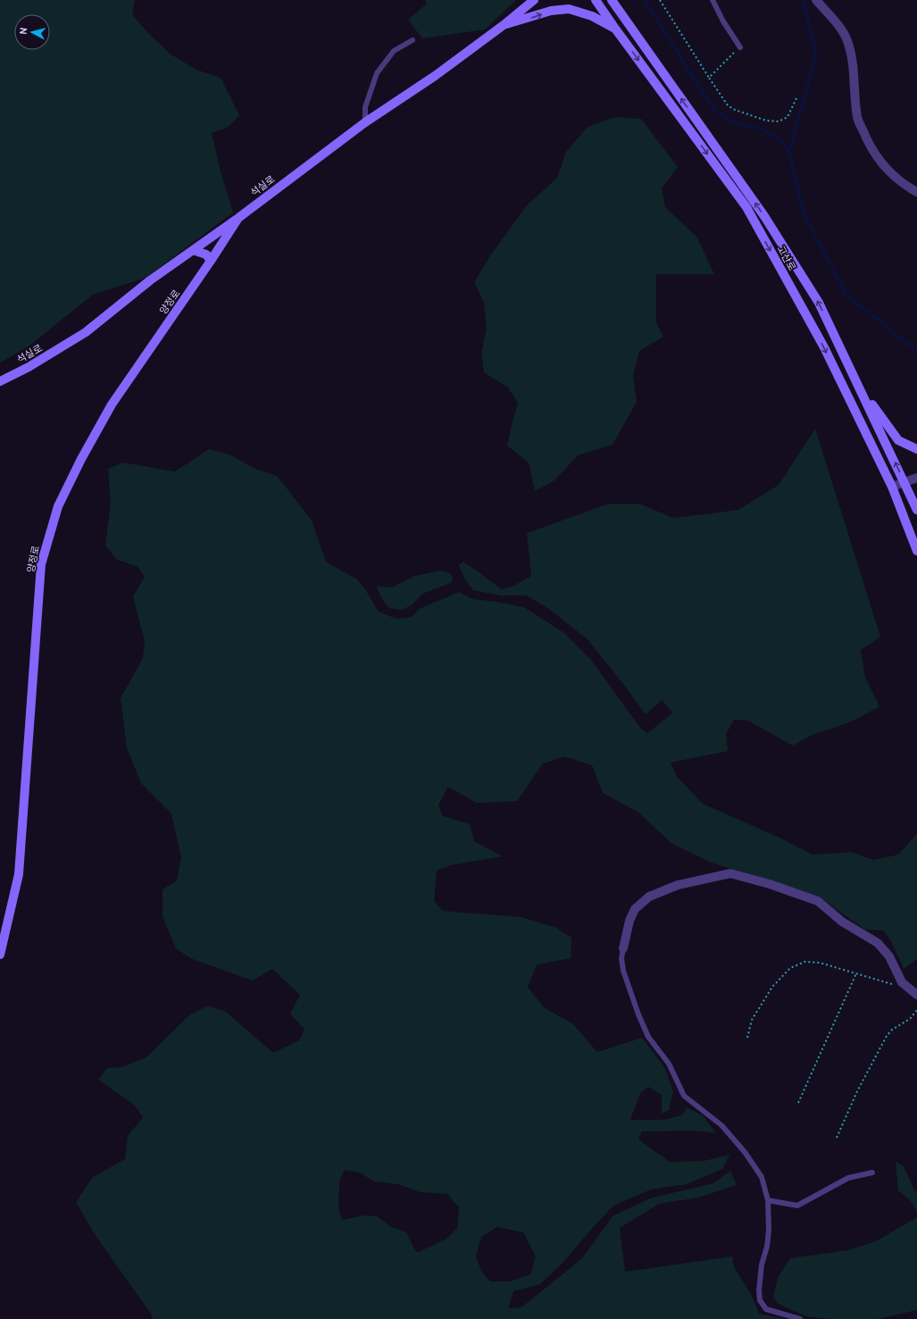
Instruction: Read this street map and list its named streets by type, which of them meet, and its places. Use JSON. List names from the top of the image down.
{
  "streets": {
    "street": ["석실로", "고산로", "양정로"]
  },
  "crossings": [
    ["석실로", "양정로"]
  ],
  "north": "left"
}
